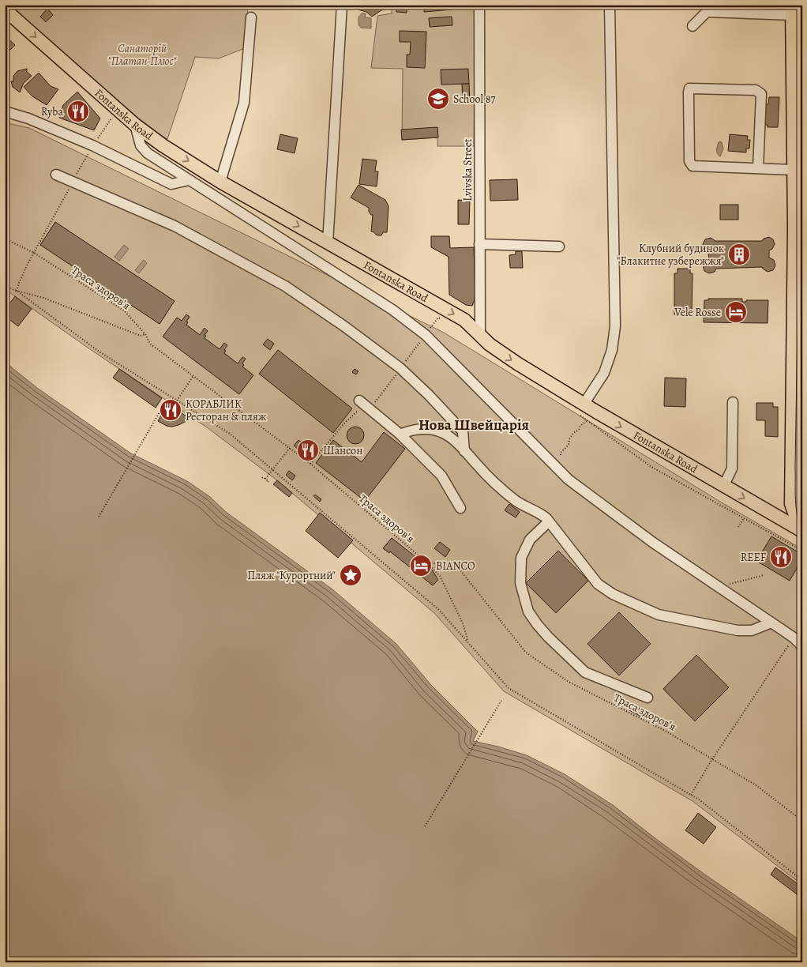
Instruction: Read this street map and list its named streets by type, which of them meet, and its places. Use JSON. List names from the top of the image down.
{
  "streets": {
    "main road": ["Fontanska Road"],
    "street": ["Lvivska Street"],
    "path": ["Траса здоров’я"]
  },
  "crossings": [
    ["Fontanska Road", "Lvivska Street"]
  ],
  "one_way": ["Fontanska Road"],
  "districts": ["Нова Швейцарія"],
  "parks": ["Санаторій \"Платан-Плюс\""],
  "places": {
    "school or university": ["School 87"],
    "restaurant": [
      "Ryba",
      "КОРАБЛИК Ресторан & пляж",
      "Шансон",
      "REEF"
    ],
    "building": ["Клубний будинок \"Блакитне узбережжя\""],
    "hotel": ["Vele Rosse", "BIANCO"],
    "place": ["Пляж \"Курортний\""]
  }
}
